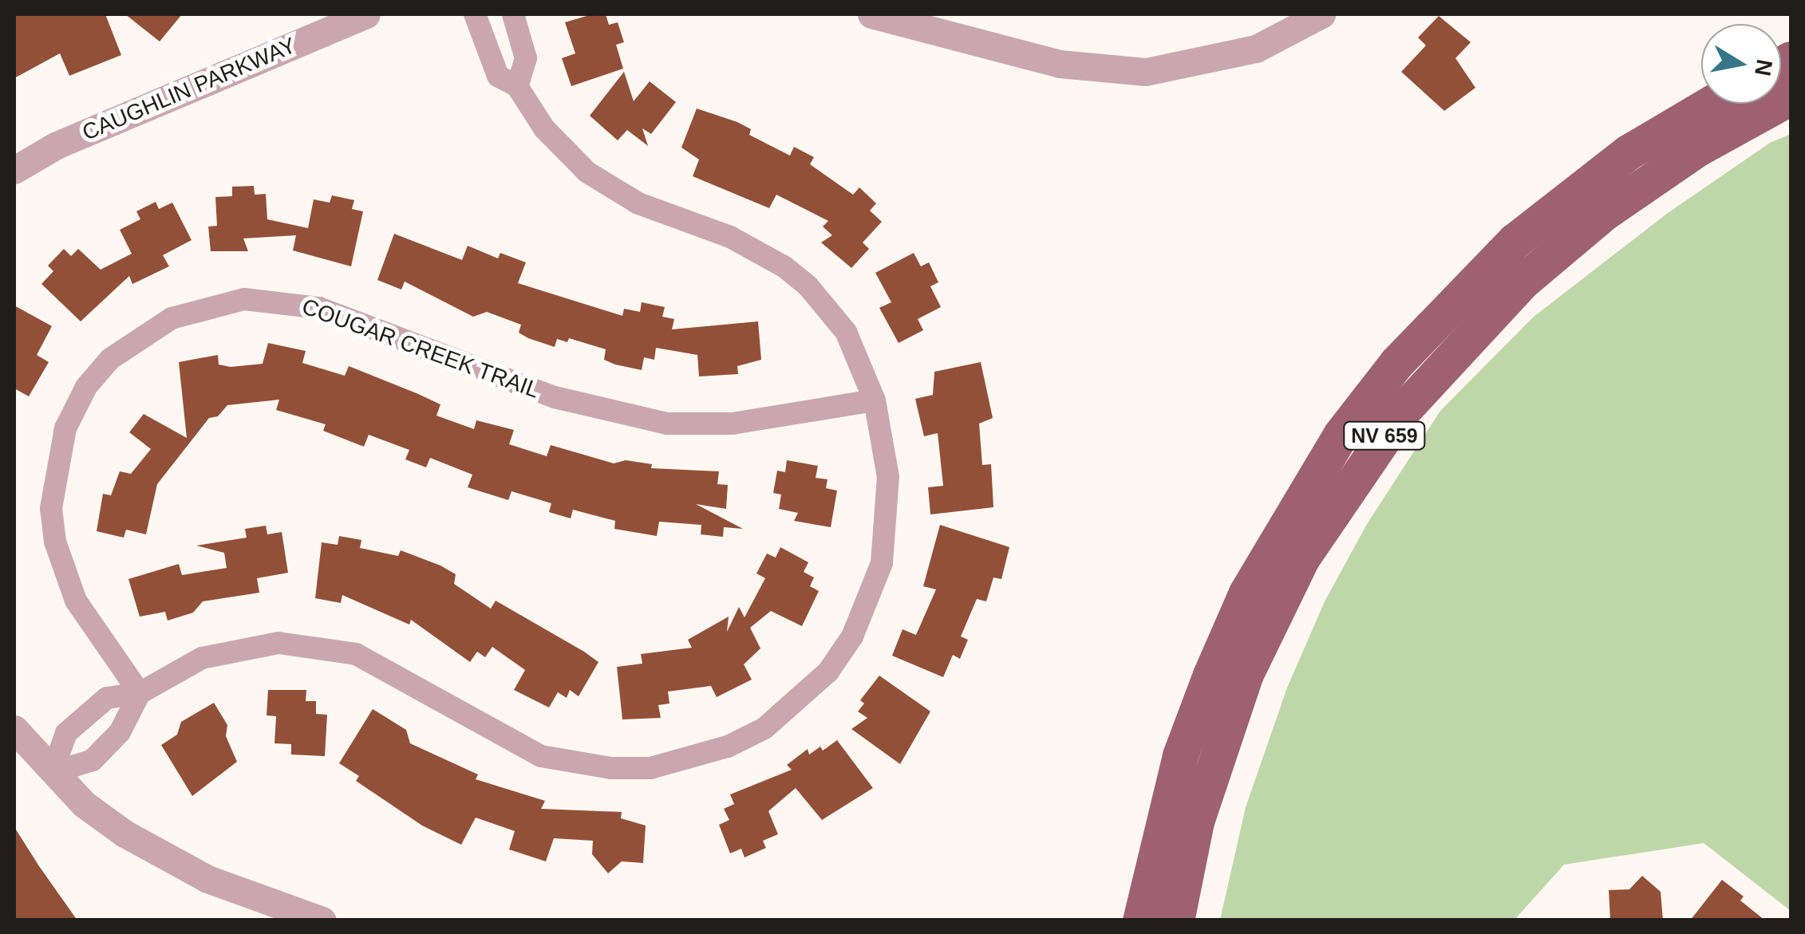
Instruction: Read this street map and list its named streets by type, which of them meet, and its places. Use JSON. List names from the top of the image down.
{
  "streets": {
    "main road": ["NV 659"],
    "street": ["CAUGHLIN PARKWAY", "COUGAR CREEK TRAIL"]
  },
  "north": "right"
}
